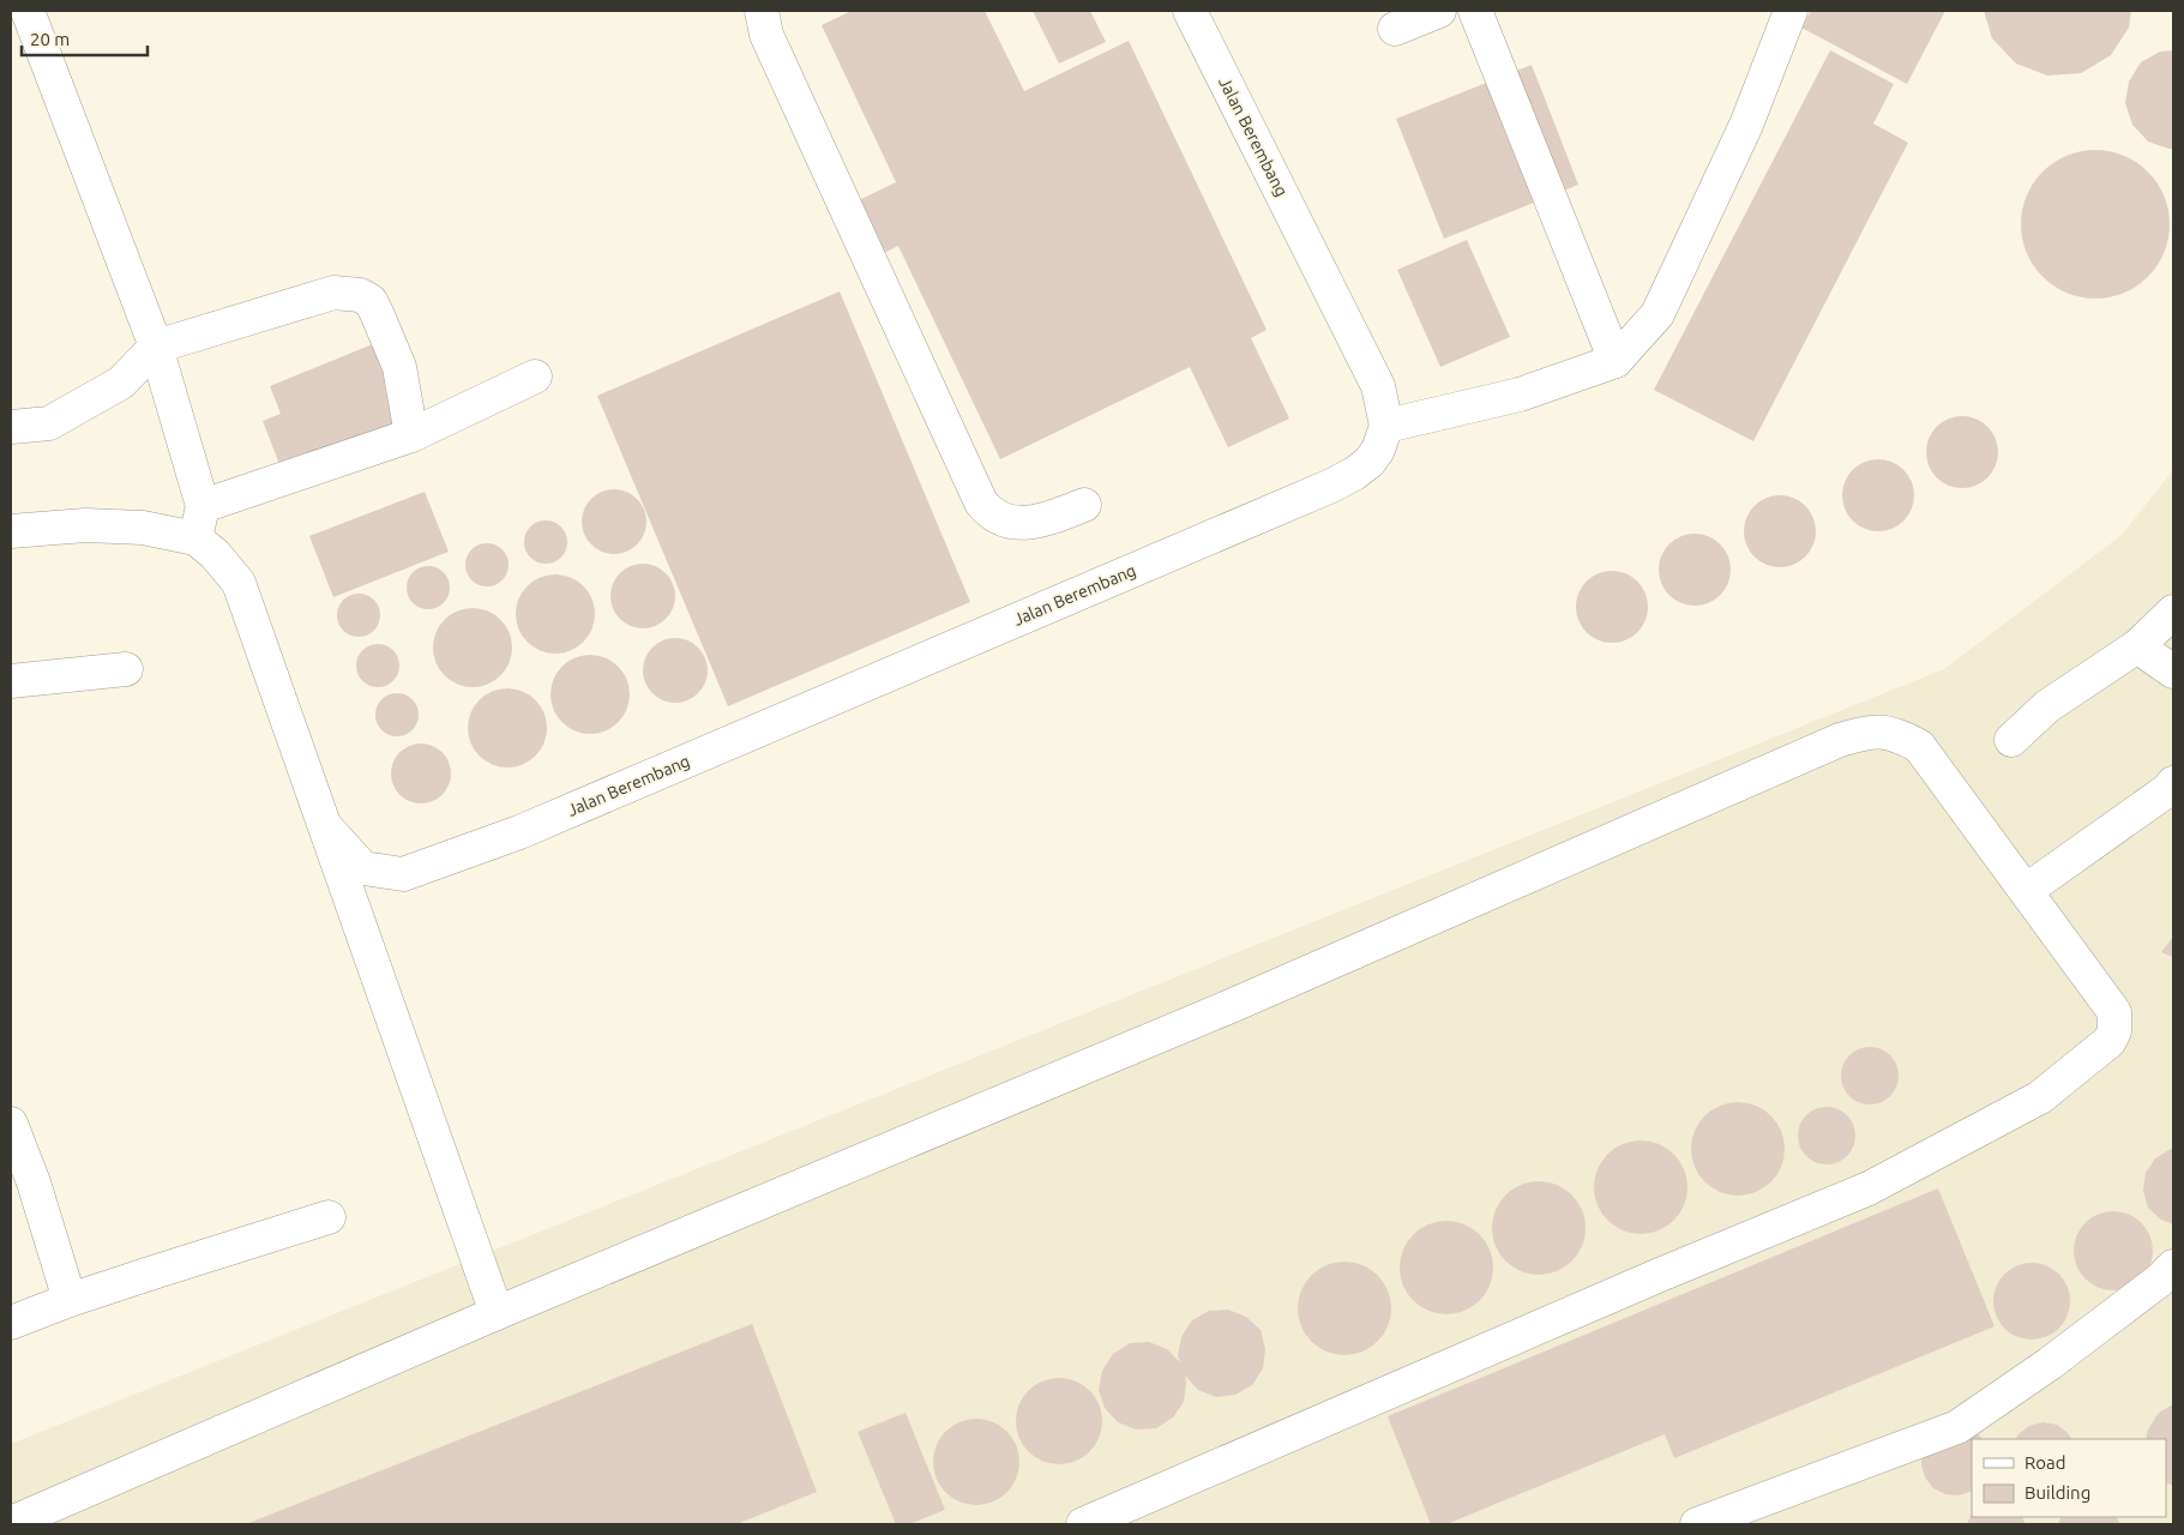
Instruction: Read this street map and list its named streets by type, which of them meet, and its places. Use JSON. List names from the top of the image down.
{
  "streets": {
    "lane": ["Jalan Berembang"]
  },
  "legend": ["Road", "Building"],
  "scale_bar": "20 m"
}
